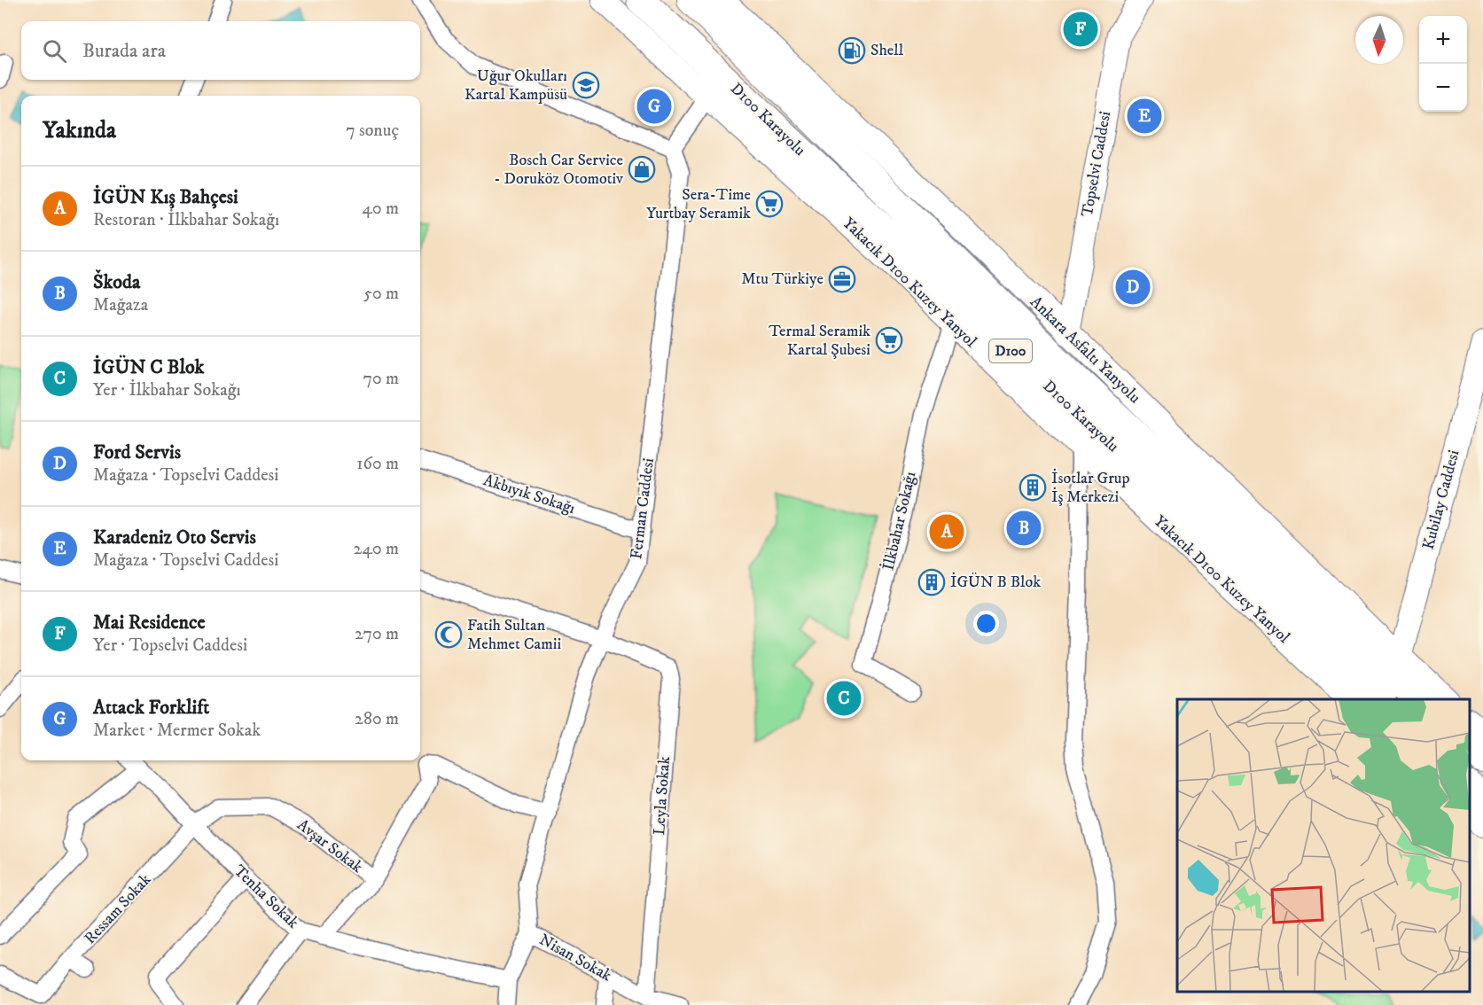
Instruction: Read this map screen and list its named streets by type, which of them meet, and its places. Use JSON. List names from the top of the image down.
{
  "streets": {
    "highway": ["D100 Karayolu", "D100"],
    "main road": [
      "Topselvi Caddesi",
      "Yakacık D100 Kuzey Yanyol",
      "Ankara Asfaltı Yanyolu",
      "Kubilay Caddesi"
    ],
    "street": [
      "Akbıyık Sokağı",
      "Ferman Caddesi",
      "İlkbahar Sokağı",
      "Leyla Sokak",
      "Avşar Sokak",
      "Tenha Sokak",
      "Ressam Sokak",
      "Nisan Sokak"
    ]
  },
  "crossings": [
    ["Topselvi Caddesi", "Ankara Asfaltı Yanyolu"],
    ["Yakacık D100 Kuzey Yanyol", "İlkbahar Sokağı"],
    ["Ankara Asfaltı Yanyolu", "Kubilay Caddesi"],
    ["Akbıyık Sokağı", "Ferman Caddesi"],
    ["Ferman Caddesi", "Leyla Sokak"],
    ["Ferman Caddesi", "Tenha Sokak"],
    ["Ferman Caddesi", "Nisan Sokak"],
    ["Leyla Sokak", "Nisan Sokak"],
    ["Avşar Sokak", "Tenha Sokak"],
    ["Avşar Sokak", "Ressam Sokak"],
    ["Tenha Sokak", "Ressam Sokak"]
  ],
  "places": {
    "fuel station": ["Shell"],
    "school or university": ["Uğur Okulları Kartal Kampüsü"],
    "shop": ["Bosch Car Service - Doruköz Otomotiv"],
    "supermarket": ["Sera-Time Yurtbay Seramik", "Termal Seramik Kartal Şubesi"],
    "office": ["Mtu Türkiye"],
    "building": ["İsotlar Grup İş Merkezi", "İGÜN B Blok"],
    "mosque": ["Fatih Sultan Mehmet Camii"]
  },
  "north": "bottom",
  "page": {
    "pins": [
      "F",
      "G",
      "E",
      "D",
      "B",
      "A",
      "C"
    ],
    "map_buttons": ["+", "−"],
    "search": "Burada ara",
    "heading": ["Yakında", "7 sonuç"],
    "list": [
      {
        "mark": "A",
        "name": "İGÜN Kış Bahçesi",
        "note": "Restoran · İlkbahar Sokağı",
        "value": "40 m"
      },
      {
        "mark": "B",
        "name": "Škoda",
        "note": "Mağaza",
        "value": "50 m"
      },
      {
        "mark": "C",
        "name": "İGÜN C Blok",
        "note": "Yer · İlkbahar Sokağı",
        "value": "70 m"
      },
      {
        "mark": "D",
        "name": "Ford Servis",
        "note": "Mağaza · Topselvi Caddesi",
        "value": "160 m"
      },
      {
        "mark": "E",
        "name": "Karadeniz Oto Servis",
        "note": "Mağaza · Topselvi Caddesi",
        "value": "240 m"
      },
      {
        "mark": "F",
        "name": "Mai Residence",
        "note": "Yer · Topselvi Caddesi",
        "value": "270 m"
      },
      {
        "mark": "G",
        "name": "Attack Forklift",
        "note": "Market · Mermer Sokak",
        "value": "280 m"
      }
    ]
  }
}
